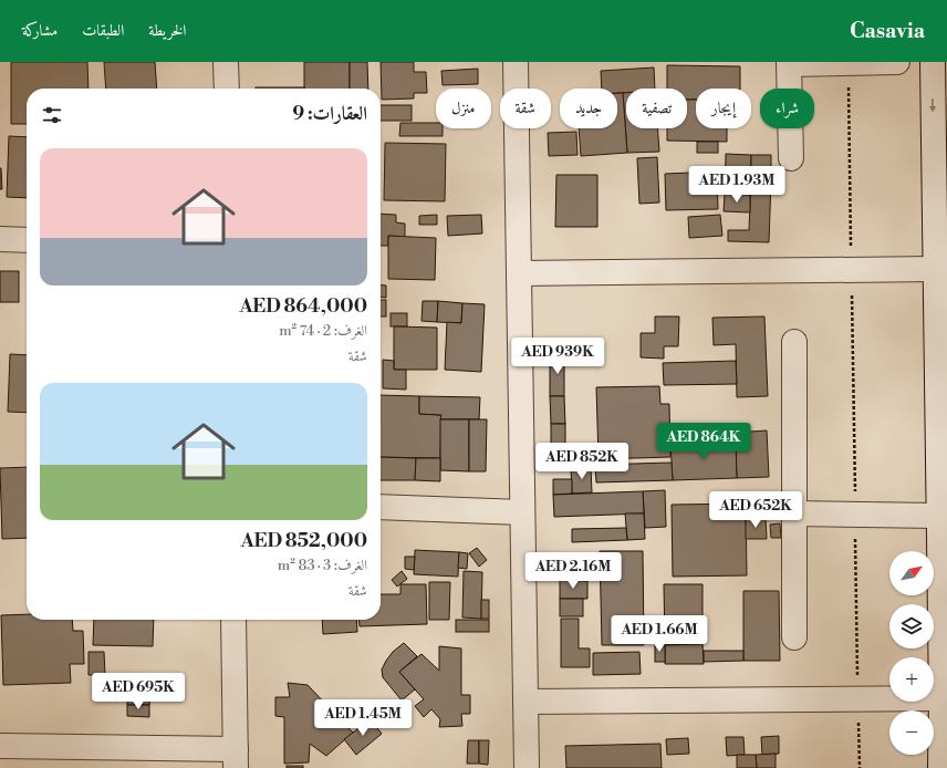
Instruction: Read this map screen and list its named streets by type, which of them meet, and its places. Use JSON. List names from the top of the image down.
{
  "north": "top right",
  "page": {
    "header": "Casavia",
    "nav": ["الخريطة", "الطبقات", "مشاركة"],
    "chip": [
      "شراء",
      "إيجار",
      "تصفية",
      "جديد",
      "شقة",
      "منزل"
    ],
    "heading": "العقارات: 9",
    "list": [
      {
        "name": "AED 864,000",
        "note": "الغرف: 2 · 74 m² · شقة"
      },
      {
        "name": "AED 852,000",
        "note": "الغرف: 3 · 83 m² · شقة"
      }
    ],
    "price": [
      "AED 1.93M",
      "AED 939K",
      "AED 864K",
      "AED 852K",
      "AED 652K",
      "AED 2.16M",
      "AED 1.66M",
      "AED 695K",
      "AED 1.45M"
    ],
    "map_buttons": ["+", "−"]
  }
}
